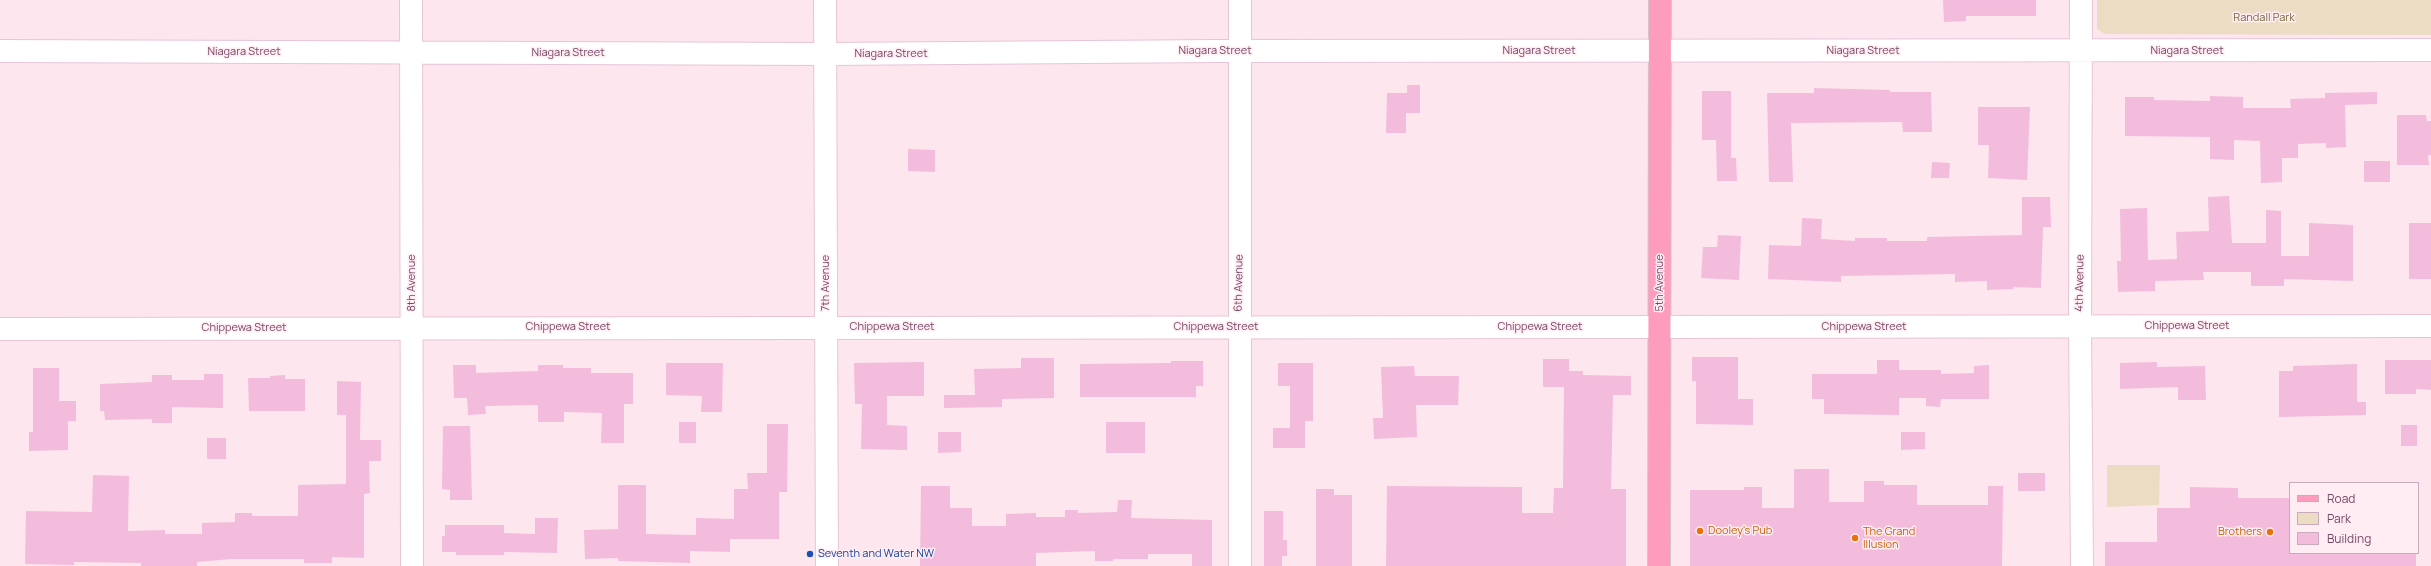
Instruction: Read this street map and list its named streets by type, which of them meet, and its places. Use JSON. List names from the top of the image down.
{
  "streets": {
    "main road": ["5th Avenue"],
    "street": [
      "Niagara Street",
      "8th Avenue",
      "7th Avenue",
      "6th Avenue",
      "4th Avenue",
      "Chippewa Street"
    ]
  },
  "crossings": [
    ["Niagara Street", "8th Avenue"],
    ["Niagara Street", "7th Avenue"],
    ["Niagara Street", "6th Avenue"],
    ["Niagara Street", "5th Avenue"],
    ["Niagara Street", "4th Avenue"],
    ["8th Avenue", "Chippewa Street"],
    ["7th Avenue", "Chippewa Street"],
    ["6th Avenue", "Chippewa Street"],
    ["5th Avenue", "Chippewa Street"],
    ["4th Avenue", "Chippewa Street"]
  ],
  "parks": ["Randall Park"],
  "places": [
    "Dooley's Pub",
    "Brothers",
    "The Grand Illusion",
    "Seventh and Water NW"
  ],
  "legend": ["Road", "Park", "Building"]
}
